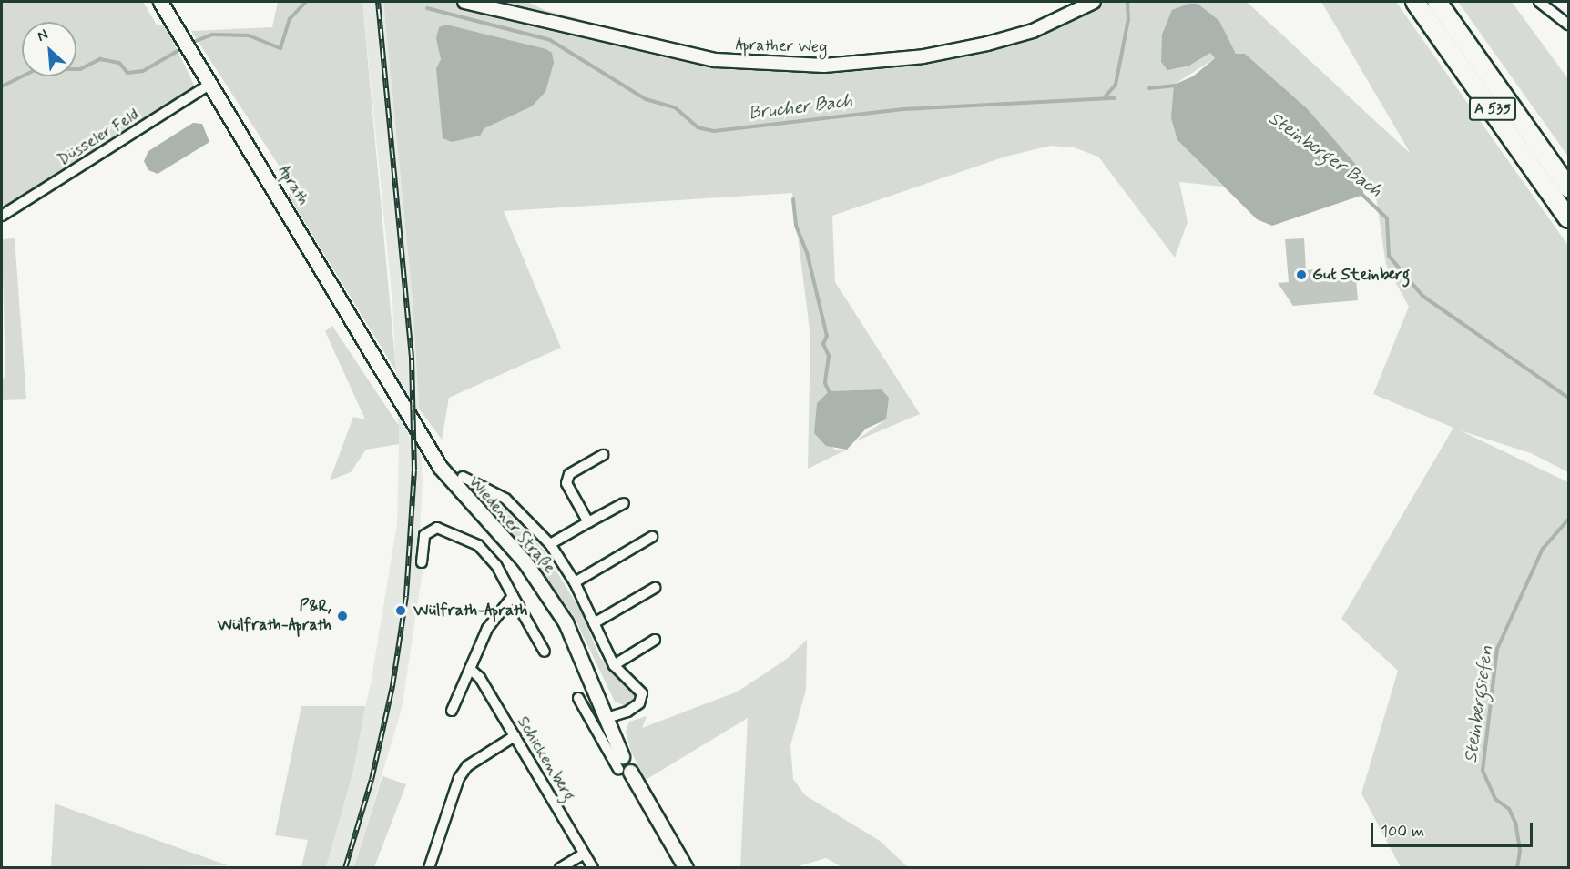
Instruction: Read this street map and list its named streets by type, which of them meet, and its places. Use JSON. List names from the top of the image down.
{
  "streets": {
    "highway": ["A 535"],
    "main road": ["Aprath", "Wiedener Straße"],
    "street": ["Aprather Weg", "Düsseler Feld", "Schickenberg"]
  },
  "crossings": [
    ["Düsseler Feld", "Aprath"],
    ["Aprath", "Wiedener Straße"]
  ],
  "water": ["Brucher Bach", "Steinberger Bach", "Steinbergsiefen"],
  "places": ["Gut Steinberg", "Wülfrath-Aprath", "P&R, Wülfrath-Aprath"],
  "scale_bar": "100 m",
  "north": "top left"
}
